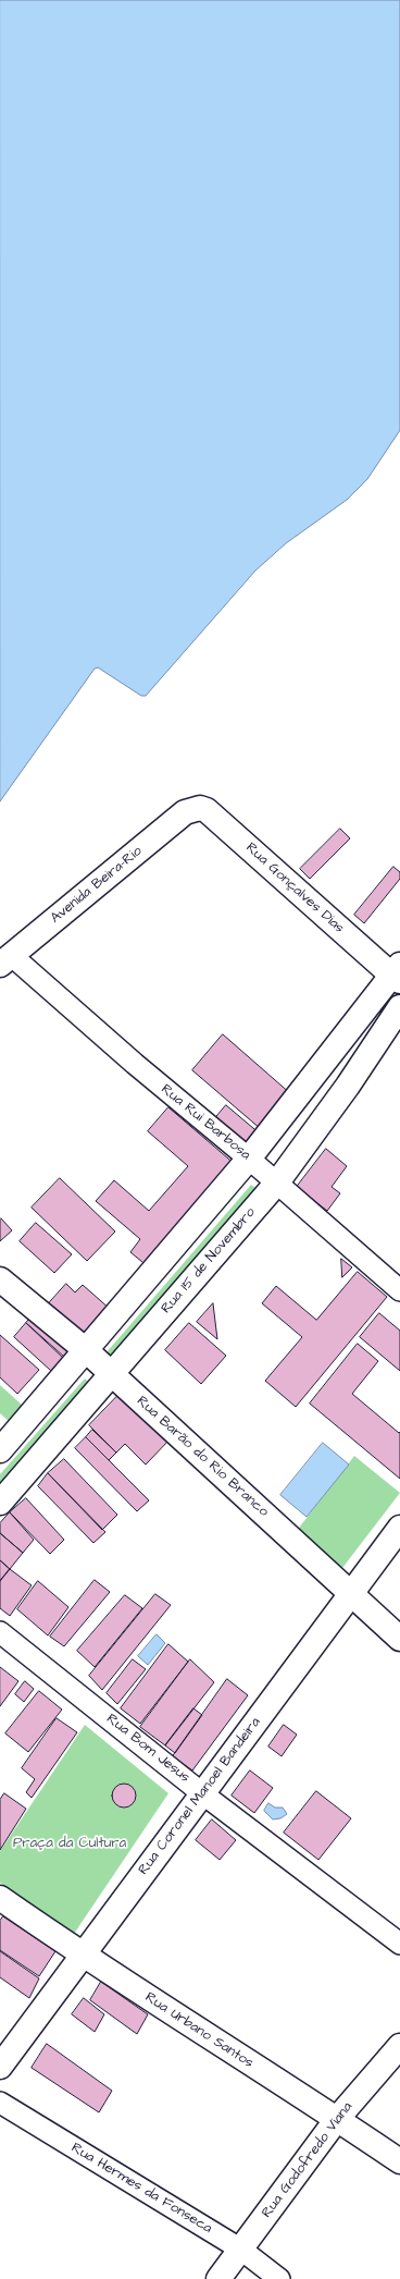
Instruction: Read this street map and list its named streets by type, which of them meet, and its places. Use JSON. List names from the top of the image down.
{
  "streets": {
    "main road": [
      "Avenida Beira-Rio",
      "Rua Gonçalves Dias",
      "Rua 15 de Novembro",
      "Rua Barão do Rio Branco",
      "Rua Coronel Manoel Bandeira",
      "Rua Urbano Santos",
      "Rua Godofredo Viana"
    ],
    "street": ["Rua Rui Barbosa", "Rua Bom Jesus", "Rua Hermes da Fonseca"]
  },
  "crossings": [
    ["Avenida Beira-Rio", "Rua Gonçalves Dias"],
    ["Avenida Beira-Rio", "Rua Rui Barbosa"],
    ["Rua Rui Barbosa", "Rua 15 de Novembro"],
    ["Rua 15 de Novembro", "Rua Barão do Rio Branco"],
    ["Rua Barão do Rio Branco", "Rua Coronel Manoel Bandeira"],
    ["Rua Bom Jesus", "Rua Coronel Manoel Bandeira"],
    ["Rua Coronel Manoel Bandeira", "Rua Urbano Santos"],
    ["Rua Urbano Santos", "Rua Godofredo Viana"],
    ["Rua Godofredo Viana", "Rua Hermes da Fonseca"]
  ],
  "parks": ["Praça da Cultura"]
}
